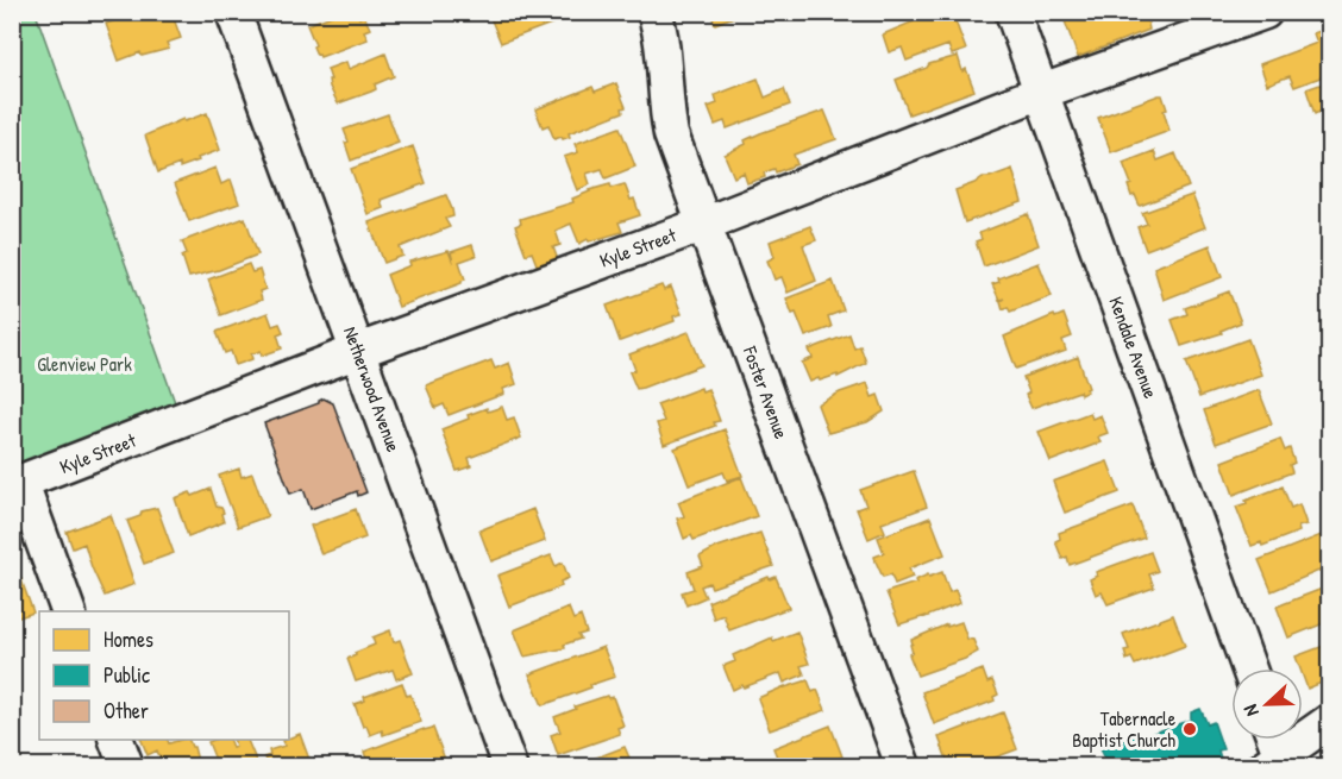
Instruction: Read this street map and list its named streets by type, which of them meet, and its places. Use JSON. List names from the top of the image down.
{
  "streets": {
    "street": [
      "Kyle Street",
      "Kendale Avenue",
      "Netherwood Avenue",
      "Foster Avenue"
    ]
  },
  "crossings": [
    ["Kyle Street", "Kendale Avenue"],
    ["Kyle Street", "Netherwood Avenue"],
    ["Kyle Street", "Foster Avenue"]
  ],
  "parks": ["Glenview Park"],
  "places": ["Tabernacle Baptist Church"],
  "legend": ["Homes", "Public", "Other"],
  "north": "left"
}
